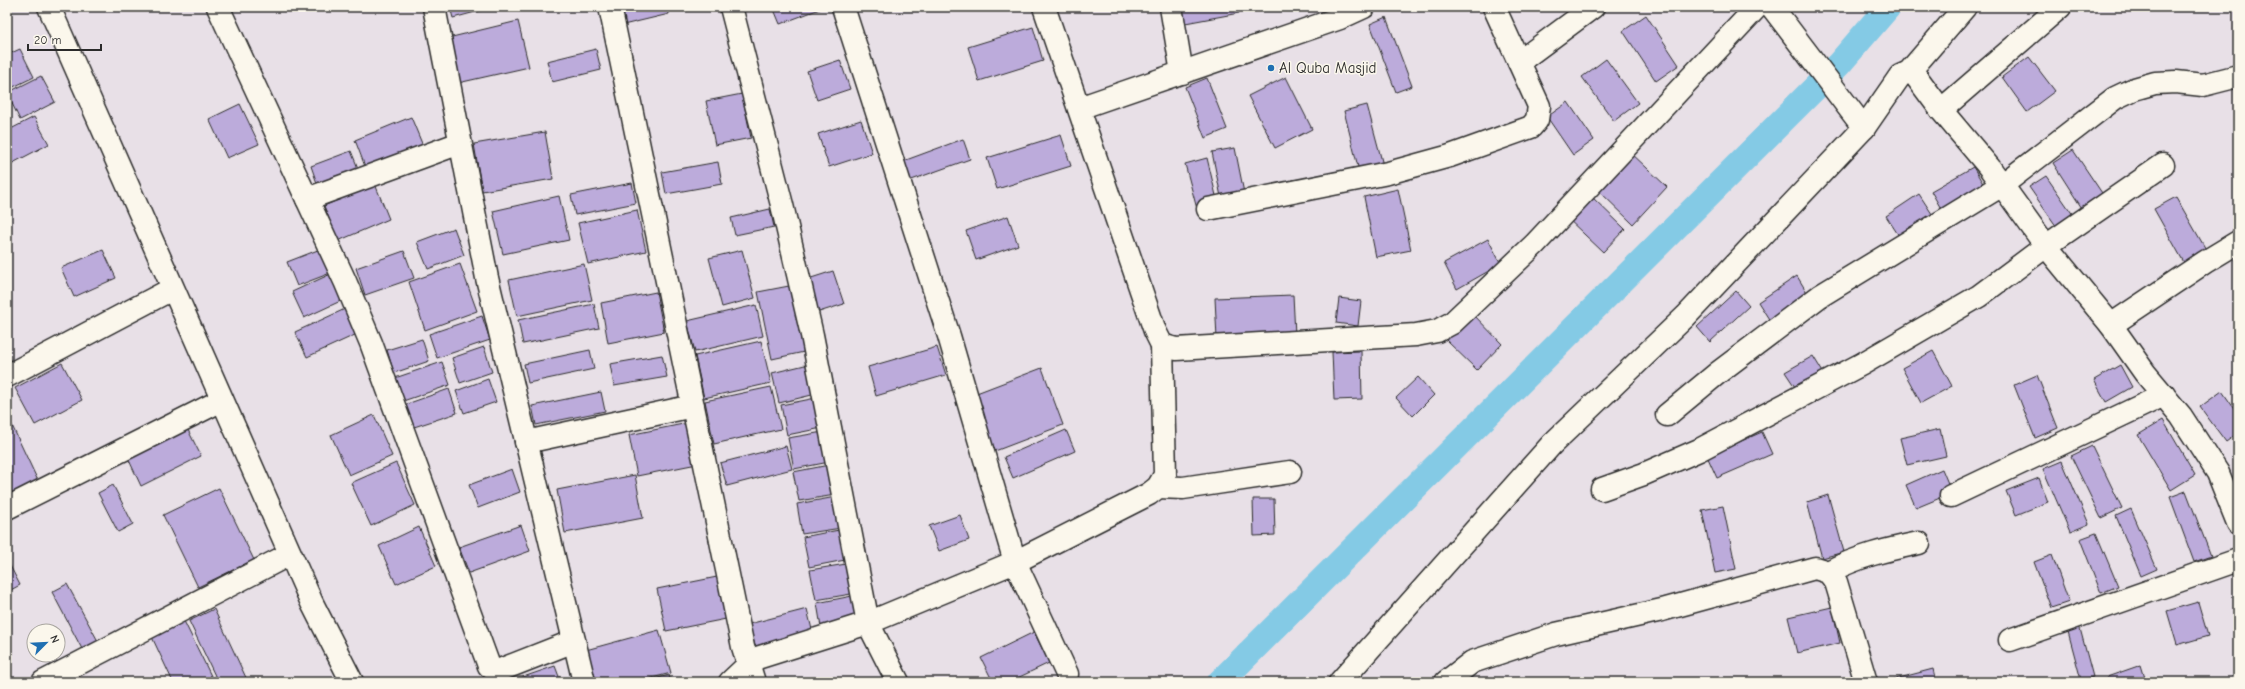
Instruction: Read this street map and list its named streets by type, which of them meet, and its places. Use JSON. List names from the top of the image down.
{
  "places": ["Al Quba Masjid"],
  "scale_bar": "20 m",
  "north": "top right"
}
